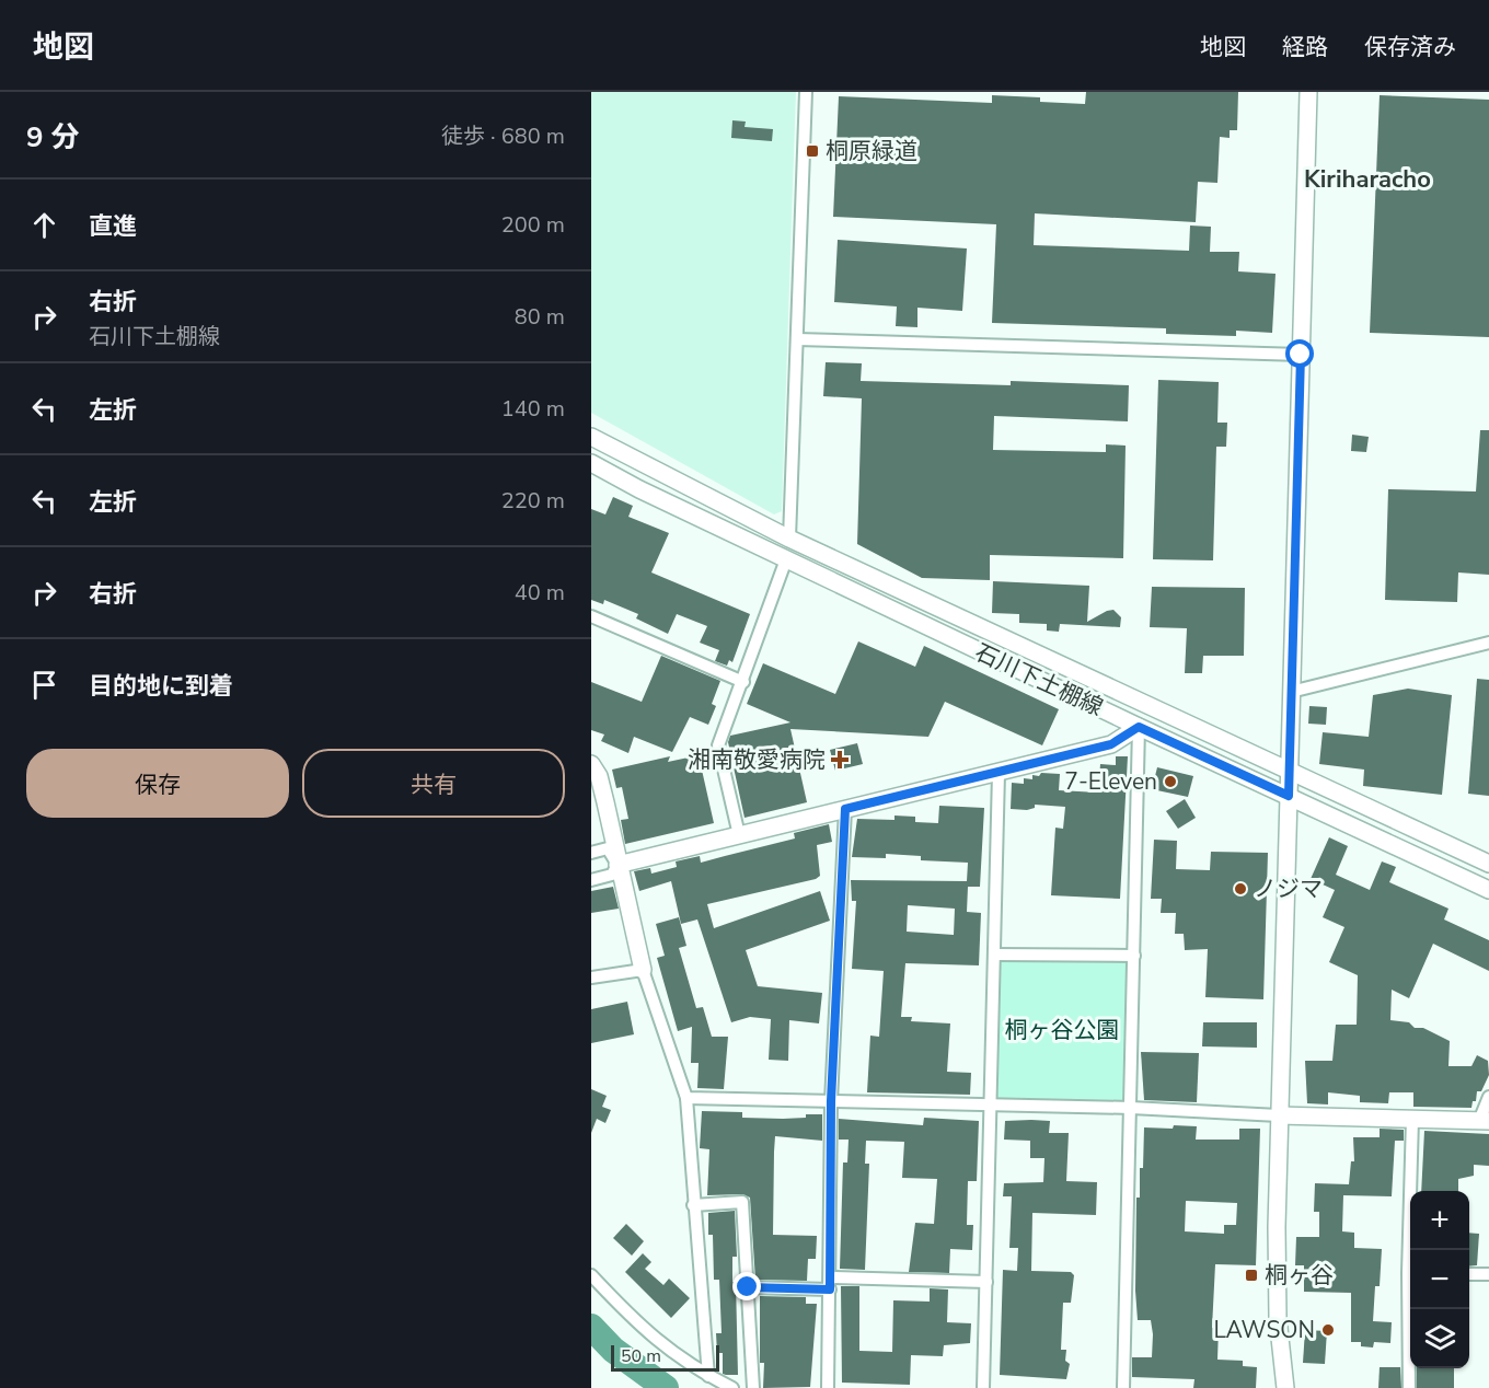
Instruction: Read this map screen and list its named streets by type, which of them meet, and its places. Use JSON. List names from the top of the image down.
{
  "streets": {
    "street": ["石川下土棚線"]
  },
  "districts": ["Kiriharacho"],
  "parks": ["桐ヶ谷公園"],
  "places": {
    "transit": ["桐原緑道", "桐ヶ谷"],
    "health": ["湘南敬愛病院"],
    "other": ["7-Eleven", "ノジマ", "LAWSON"]
  },
  "scale_bar": "50 m",
  "page": {
    "header": "地図",
    "nav": ["地図", "経路", "保存済み"],
    "heading": ["9 分", "徒歩 · 680 m"],
    "list": [
      ["直進", "200 m"],
      ["右折", "石川下土棚線", "80 m"],
      ["左折", "140 m"],
      ["左折", "220 m"],
      ["右折", "40 m"],
      "目的地に到着"
    ],
    "buttons": ["保存", "共有"],
    "map_buttons": ["+", "−"],
    "scale": "50 m"
  }
}
